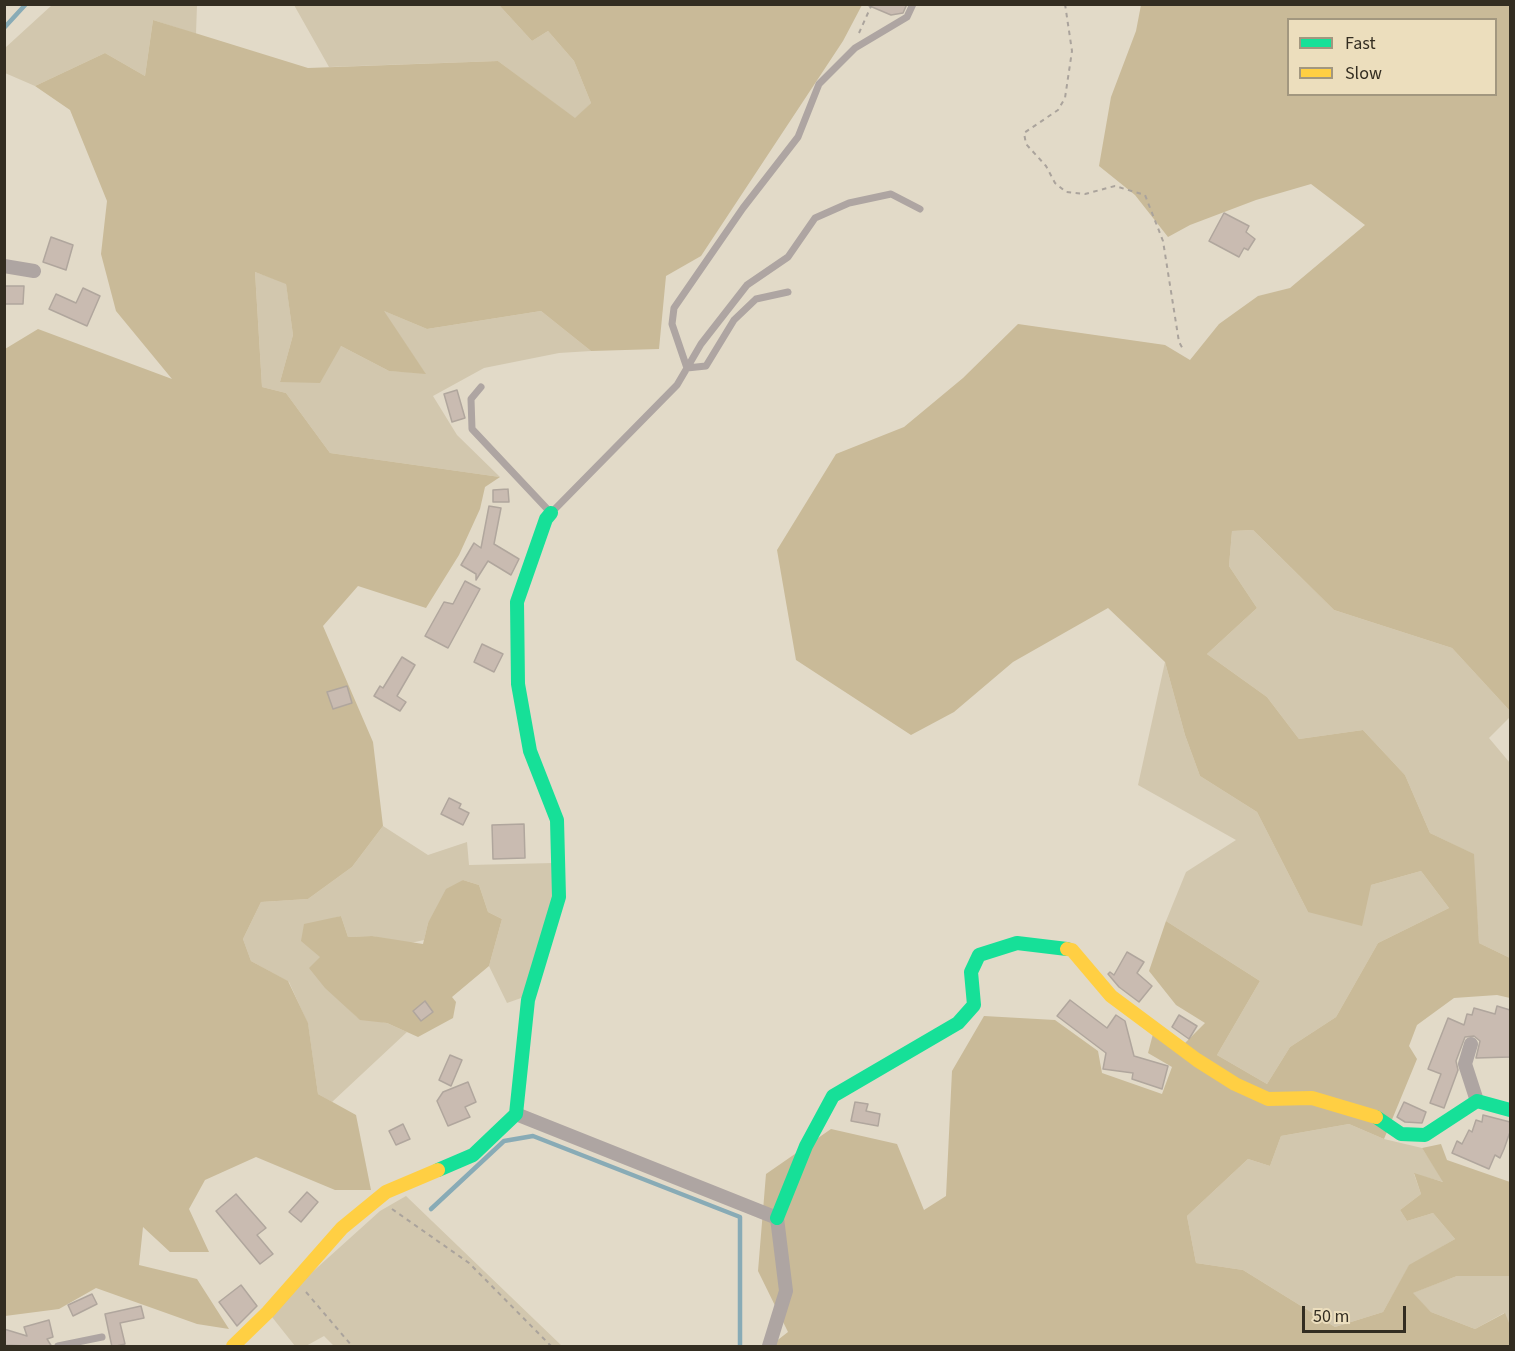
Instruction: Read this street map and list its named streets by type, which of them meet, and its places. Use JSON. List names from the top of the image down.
{
  "legend": ["Fast", "Slow"],
  "scale_bar": "50 m"
}
